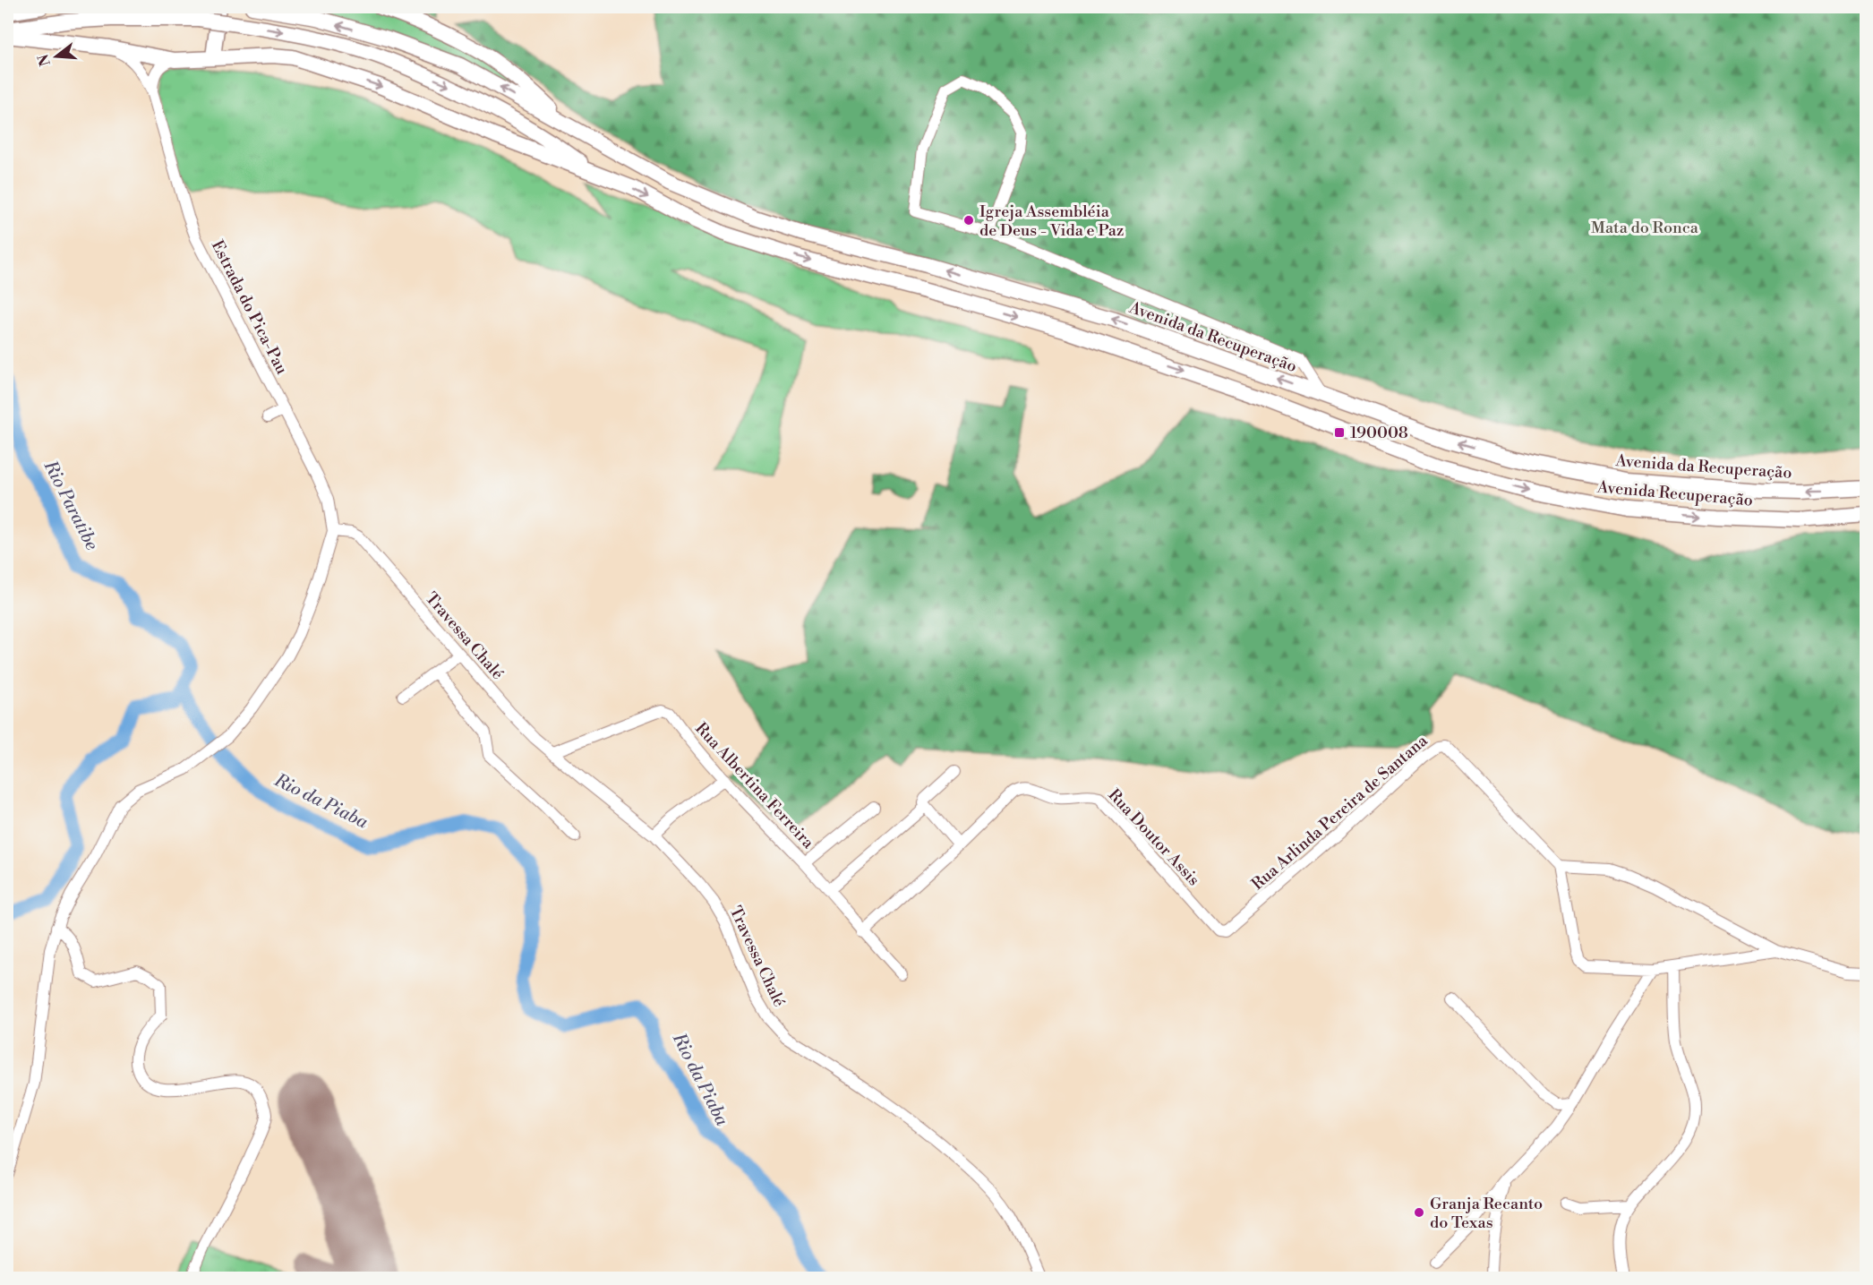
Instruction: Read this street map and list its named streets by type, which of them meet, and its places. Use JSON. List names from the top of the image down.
{
  "streets": {
    "highway": ["Avenida da Recuperação", "Avenida Recuperação"],
    "street": [
      "Estrada do Pica-Pau",
      "Travessa Chalé",
      "Rua Albertina Ferreira",
      "Rua Arlinda Pereira de Santana",
      "Rua Doutor Assis"
    ]
  },
  "crossings": [
    ["Estrada do Pica-Pau", "Travessa Chalé"],
    ["Travessa Chalé", "Rua Albertina Ferreira"],
    ["Rua Arlinda Pereira de Santana", "Rua Doutor Assis"]
  ],
  "one_way": ["Avenida da Recuperação", "Avenida Recuperação"],
  "water": ["Rio Paratibe", "Rio da Piaba"],
  "parks": ["Mata do Ronca"],
  "places": {
    "other": ["Igreja Assembléia de Deus - Vida e Paz", "Granja Recanto do Texas"],
    "transit": ["190008"]
  },
  "north": "left"
}
